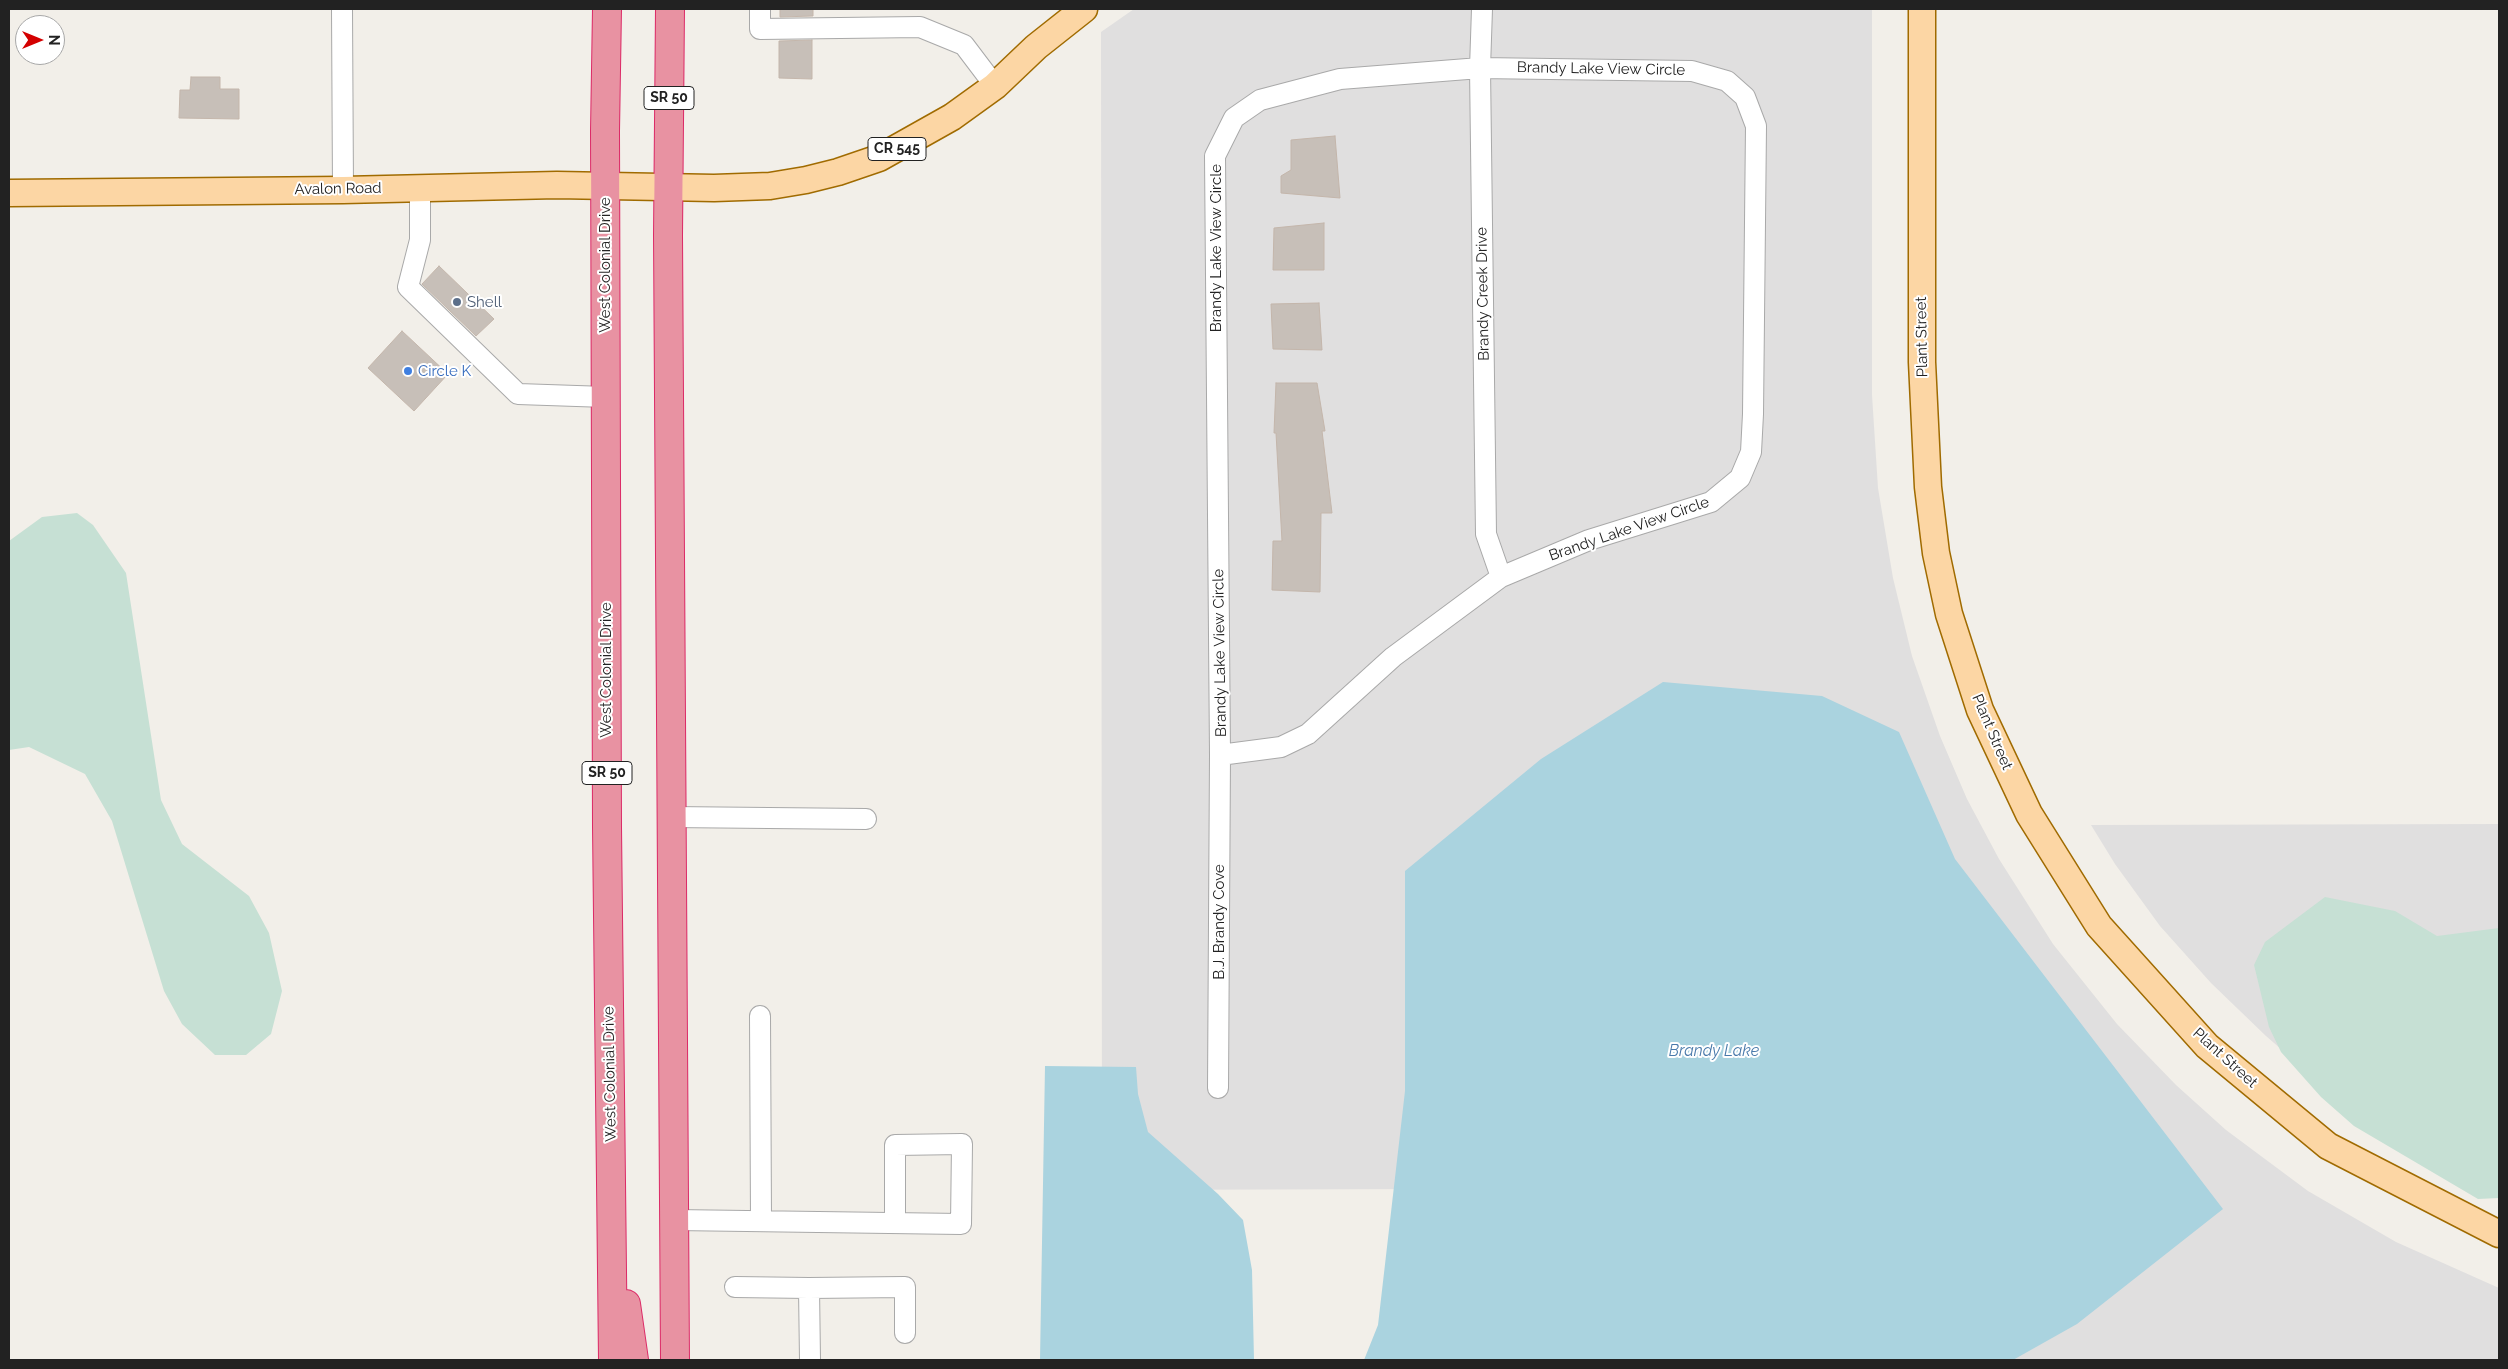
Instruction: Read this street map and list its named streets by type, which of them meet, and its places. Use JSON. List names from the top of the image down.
{
  "streets": {
    "highway": ["SR 50", "West Colonial Drive"],
    "main road": ["CR 545", "Avalon Road", "Plant Street"],
    "street": ["Brandy Lake View Circle", "Brandy Creek Drive", "B.J. Brandy Cove"]
  },
  "crossings": [
    ["Brandy Lake View Circle", "Brandy Creek Drive"],
    ["Brandy Lake View Circle", "B.J. Brandy Cove"],
    ["SR 50", "CR 545"],
    ["SR 50", "Avalon Road"],
    ["CR 545", "Avalon Road"],
    ["Avalon Road", "West Colonial Drive"]
  ],
  "water": ["Brandy Lake"],
  "places": ["Shell", "Circle K"],
  "north": "right"
}
